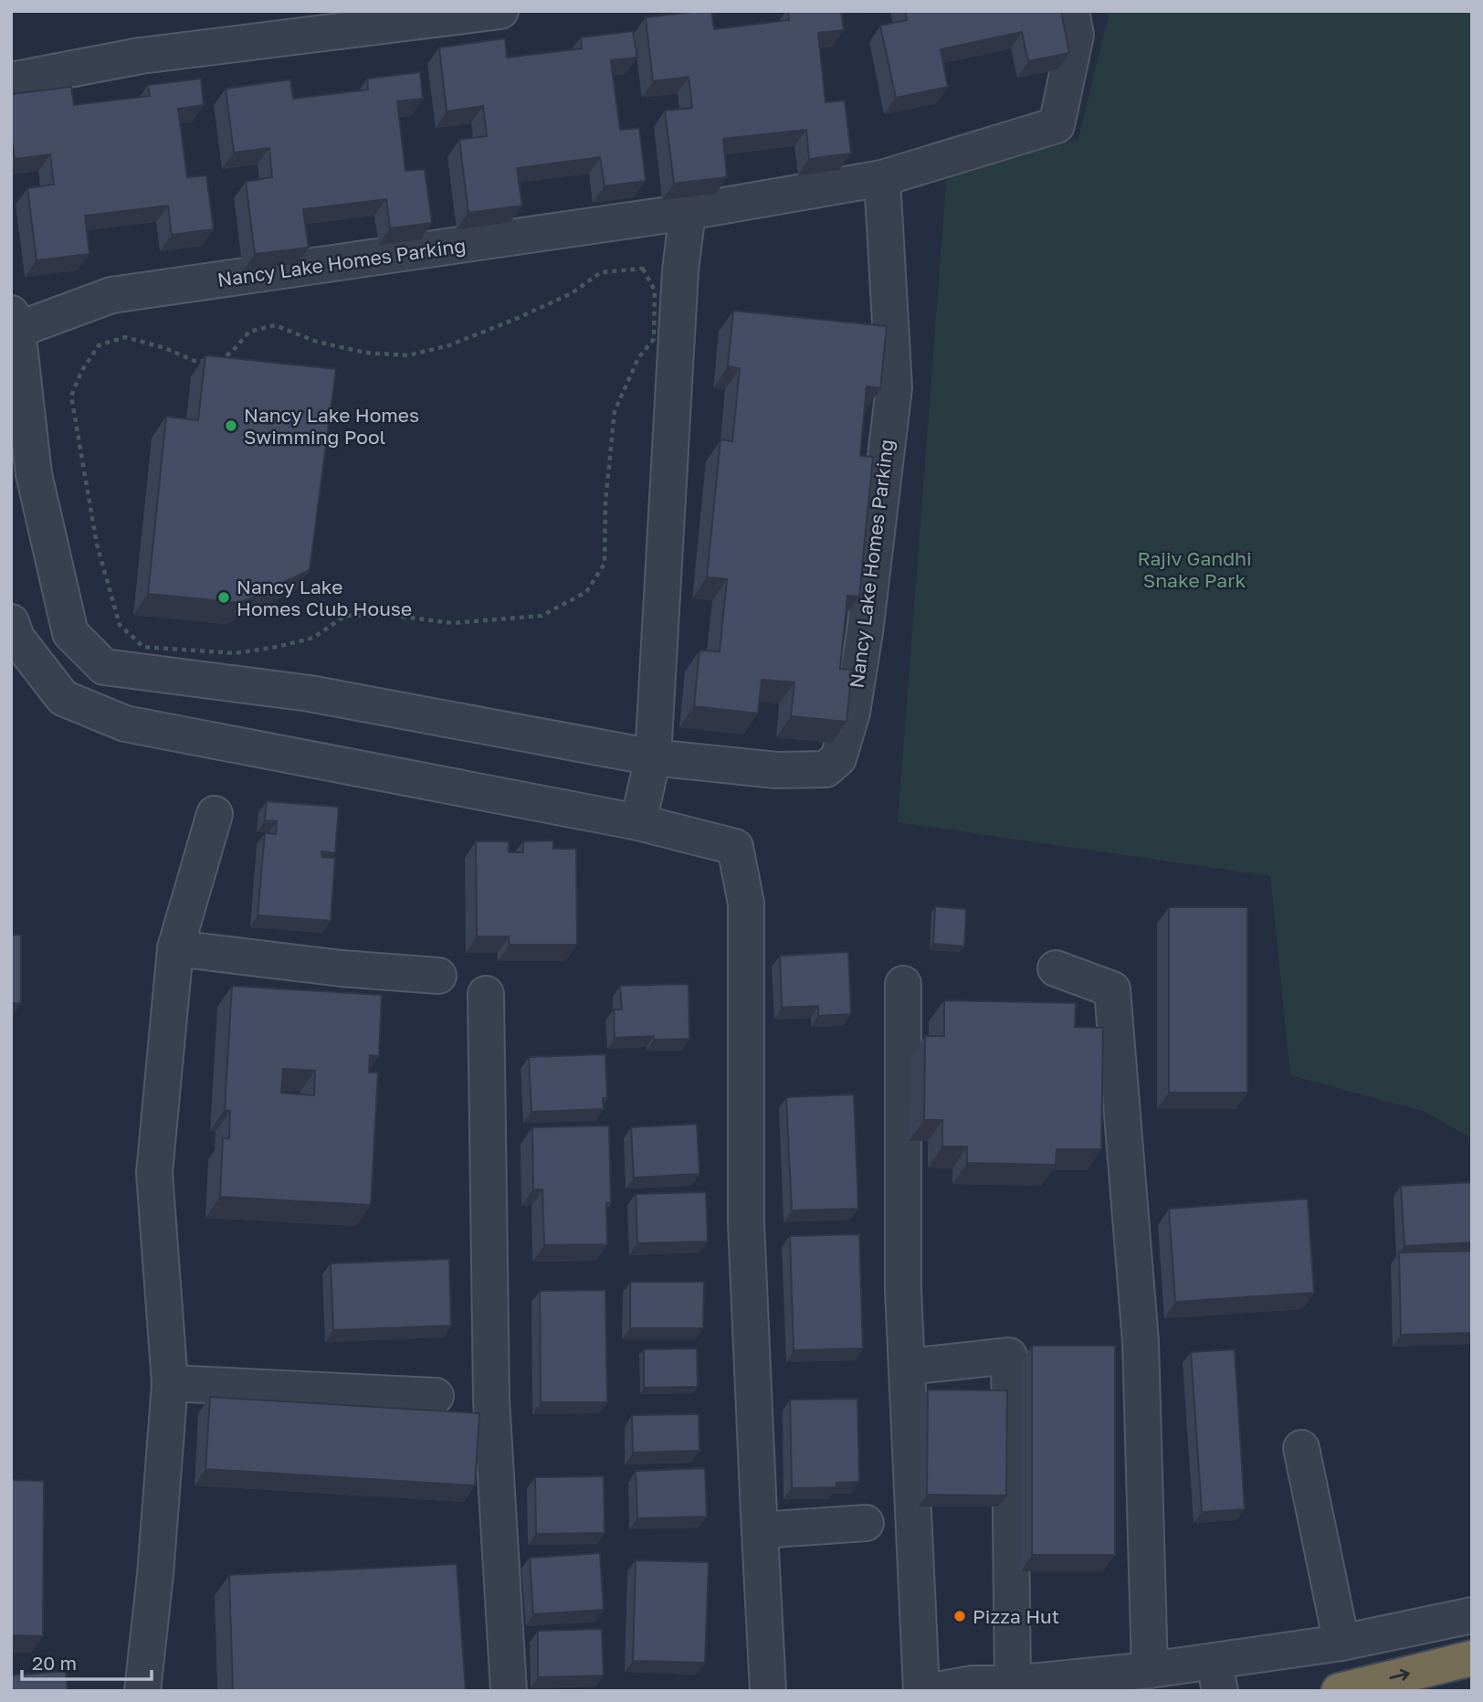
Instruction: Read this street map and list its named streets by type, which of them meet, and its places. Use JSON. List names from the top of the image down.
{
  "streets": {
    "street": ["Nancy Lake Homes Parking"]
  },
  "parks": ["Rajiv Gandhi Snake Park"],
  "places": ["Nancy Lake Homes Swimming Pool", "Nancy Lake Homes Club House", "Pizza Hut"],
  "scale_bar": "20 m"
}
